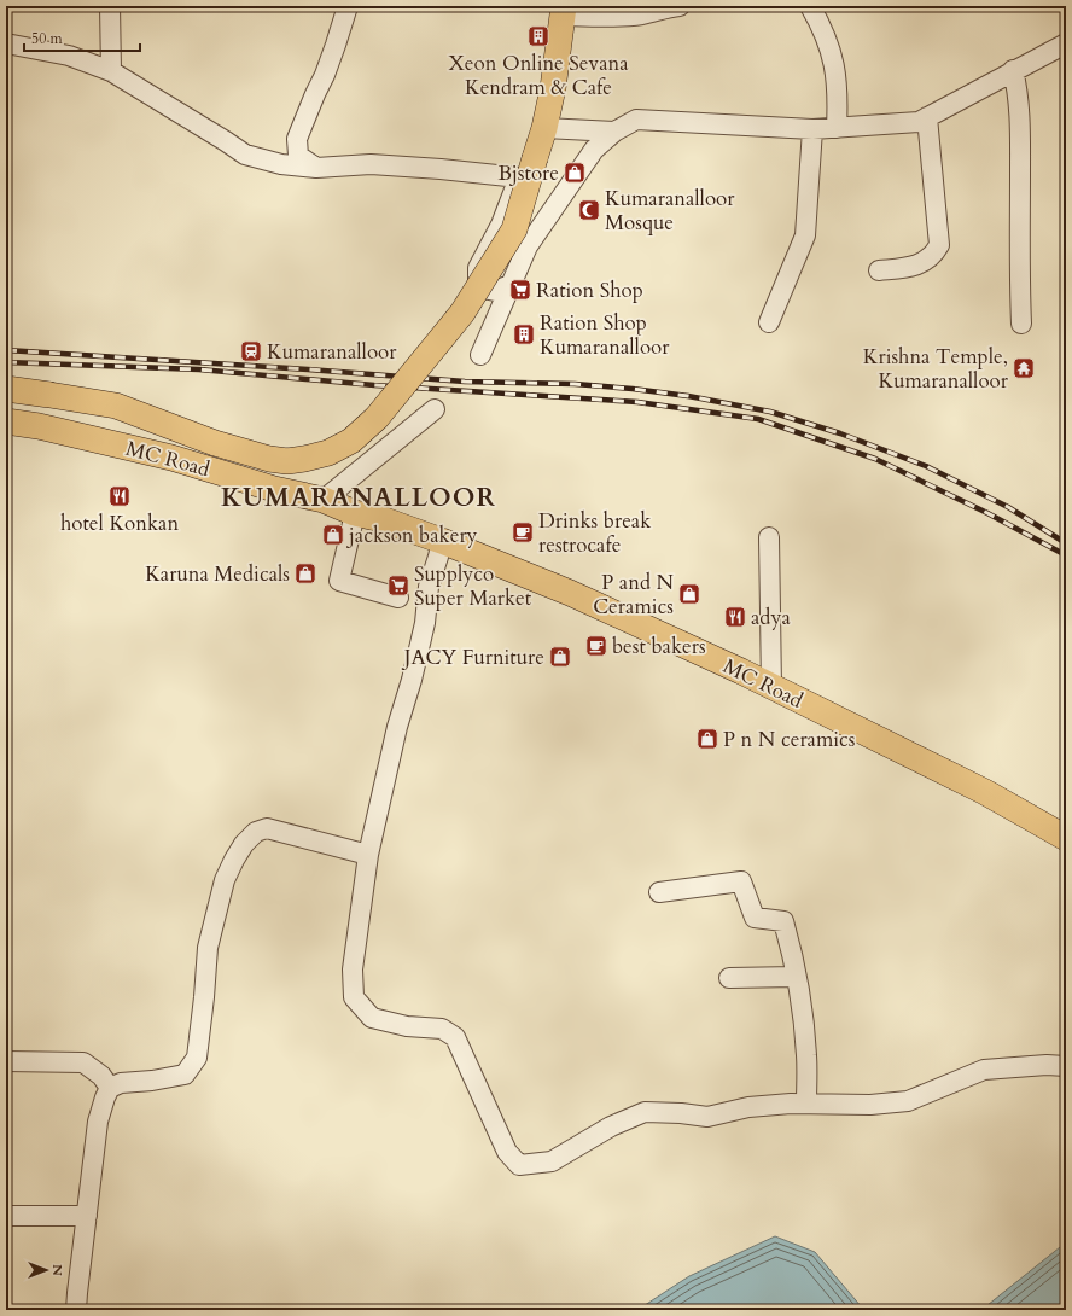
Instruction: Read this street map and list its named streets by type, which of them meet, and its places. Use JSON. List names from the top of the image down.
{
  "streets": {
    "main road": ["MC Road"]
  },
  "districts": ["KUMARANALLOOR"],
  "places": {
    "building": ["Xeon Online Sevana Kendram & Cafe", "Ration Shop Kumaranalloor"],
    "shop": [
      "Bjstore",
      "jackson bakery",
      "Karuna Medicals",
      "P and N Ceramics",
      "JACY Furniture",
      "P n N ceramics"
    ],
    "mosque": ["Kumaranalloor Mosque"],
    "supermarket": ["Ration Shop", "Supplyco Super Market"],
    "station": ["Kumaranalloor"],
    "temple": ["Krishna Temple, Kumaranalloor"],
    "restaurant": ["hotel Konkan", "adya"],
    "cafe": ["Drinks break restrocafe", "best bakers"]
  },
  "scale_bar": "50 m",
  "north": "right"
}
